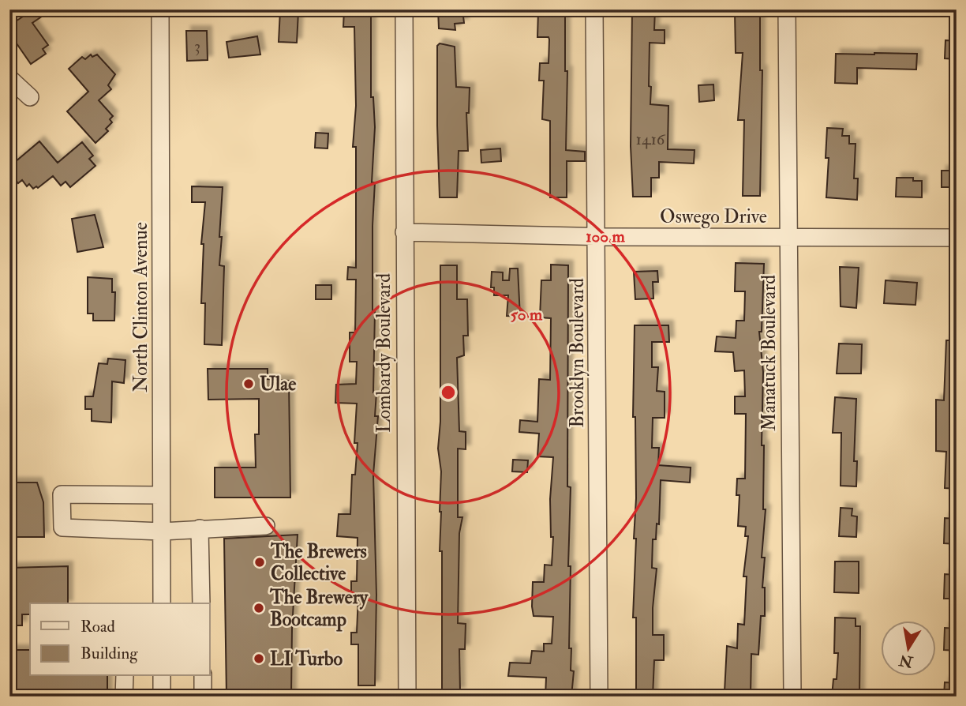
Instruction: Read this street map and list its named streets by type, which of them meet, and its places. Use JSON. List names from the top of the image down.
{
  "streets": {
    "street": [
      "Oswego Drive",
      "North Clinton Avenue",
      "Lombardy Boulevard",
      "Brooklyn Boulevard",
      "Manatuck Boulevard"
    ]
  },
  "crossings": [
    ["Oswego Drive", "Lombardy Boulevard"],
    ["Oswego Drive", "Brooklyn Boulevard"],
    ["Oswego Drive", "Manatuck Boulevard"]
  ],
  "places": [
    "Ulae",
    "The Brewers Collective",
    "The Brewery Bootcamp",
    "LI Turbo"
  ],
  "house_numbers": ["3", "1416"],
  "legend": ["Road", "Building"],
  "north": "bottom",
  "rings": ["100 m", "50 m"]
}
